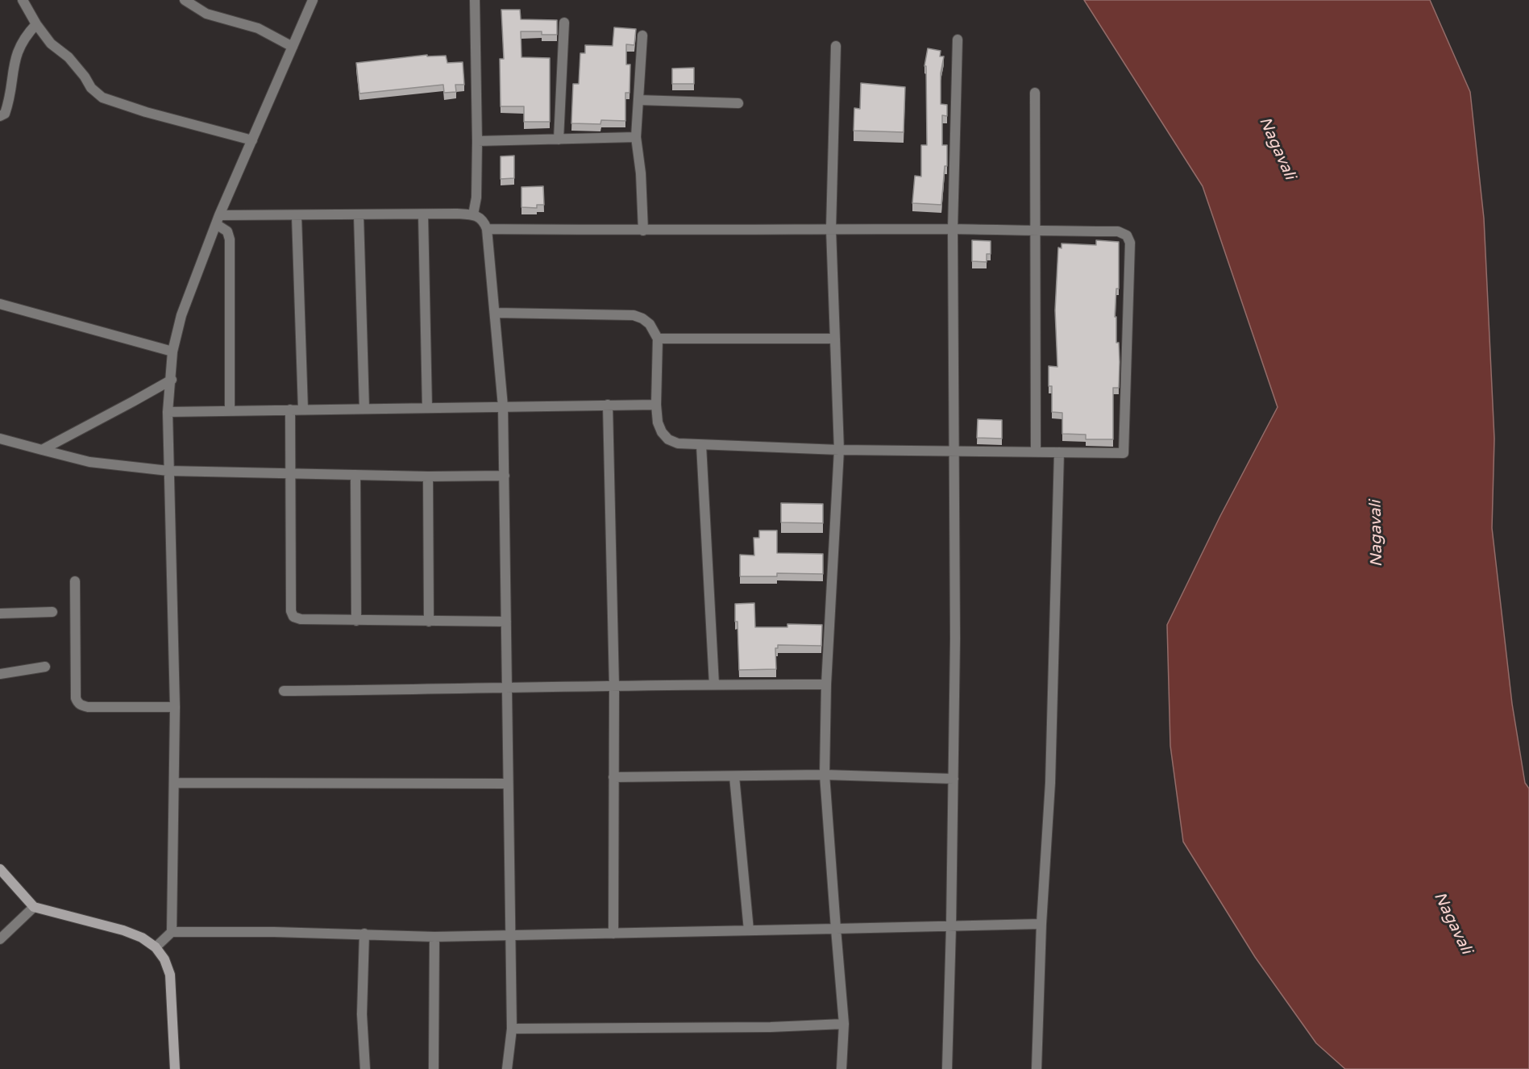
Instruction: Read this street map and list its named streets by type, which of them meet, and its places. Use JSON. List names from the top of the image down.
{
  "water": ["Nagavali"]
}
